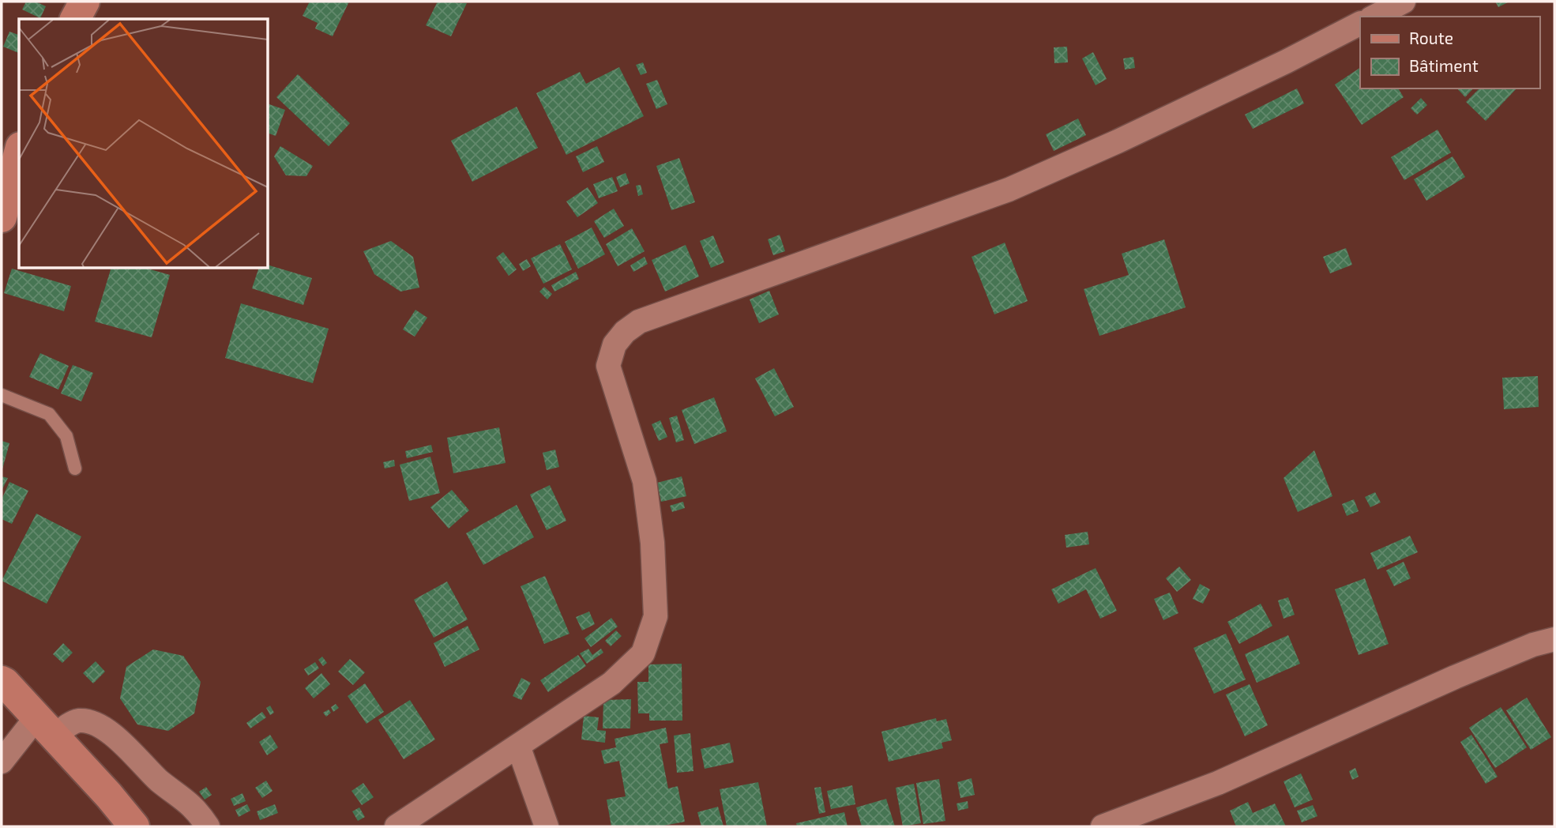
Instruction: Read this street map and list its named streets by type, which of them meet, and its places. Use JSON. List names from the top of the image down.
{
  "legend": ["Route", "Bâtiment"]
}
